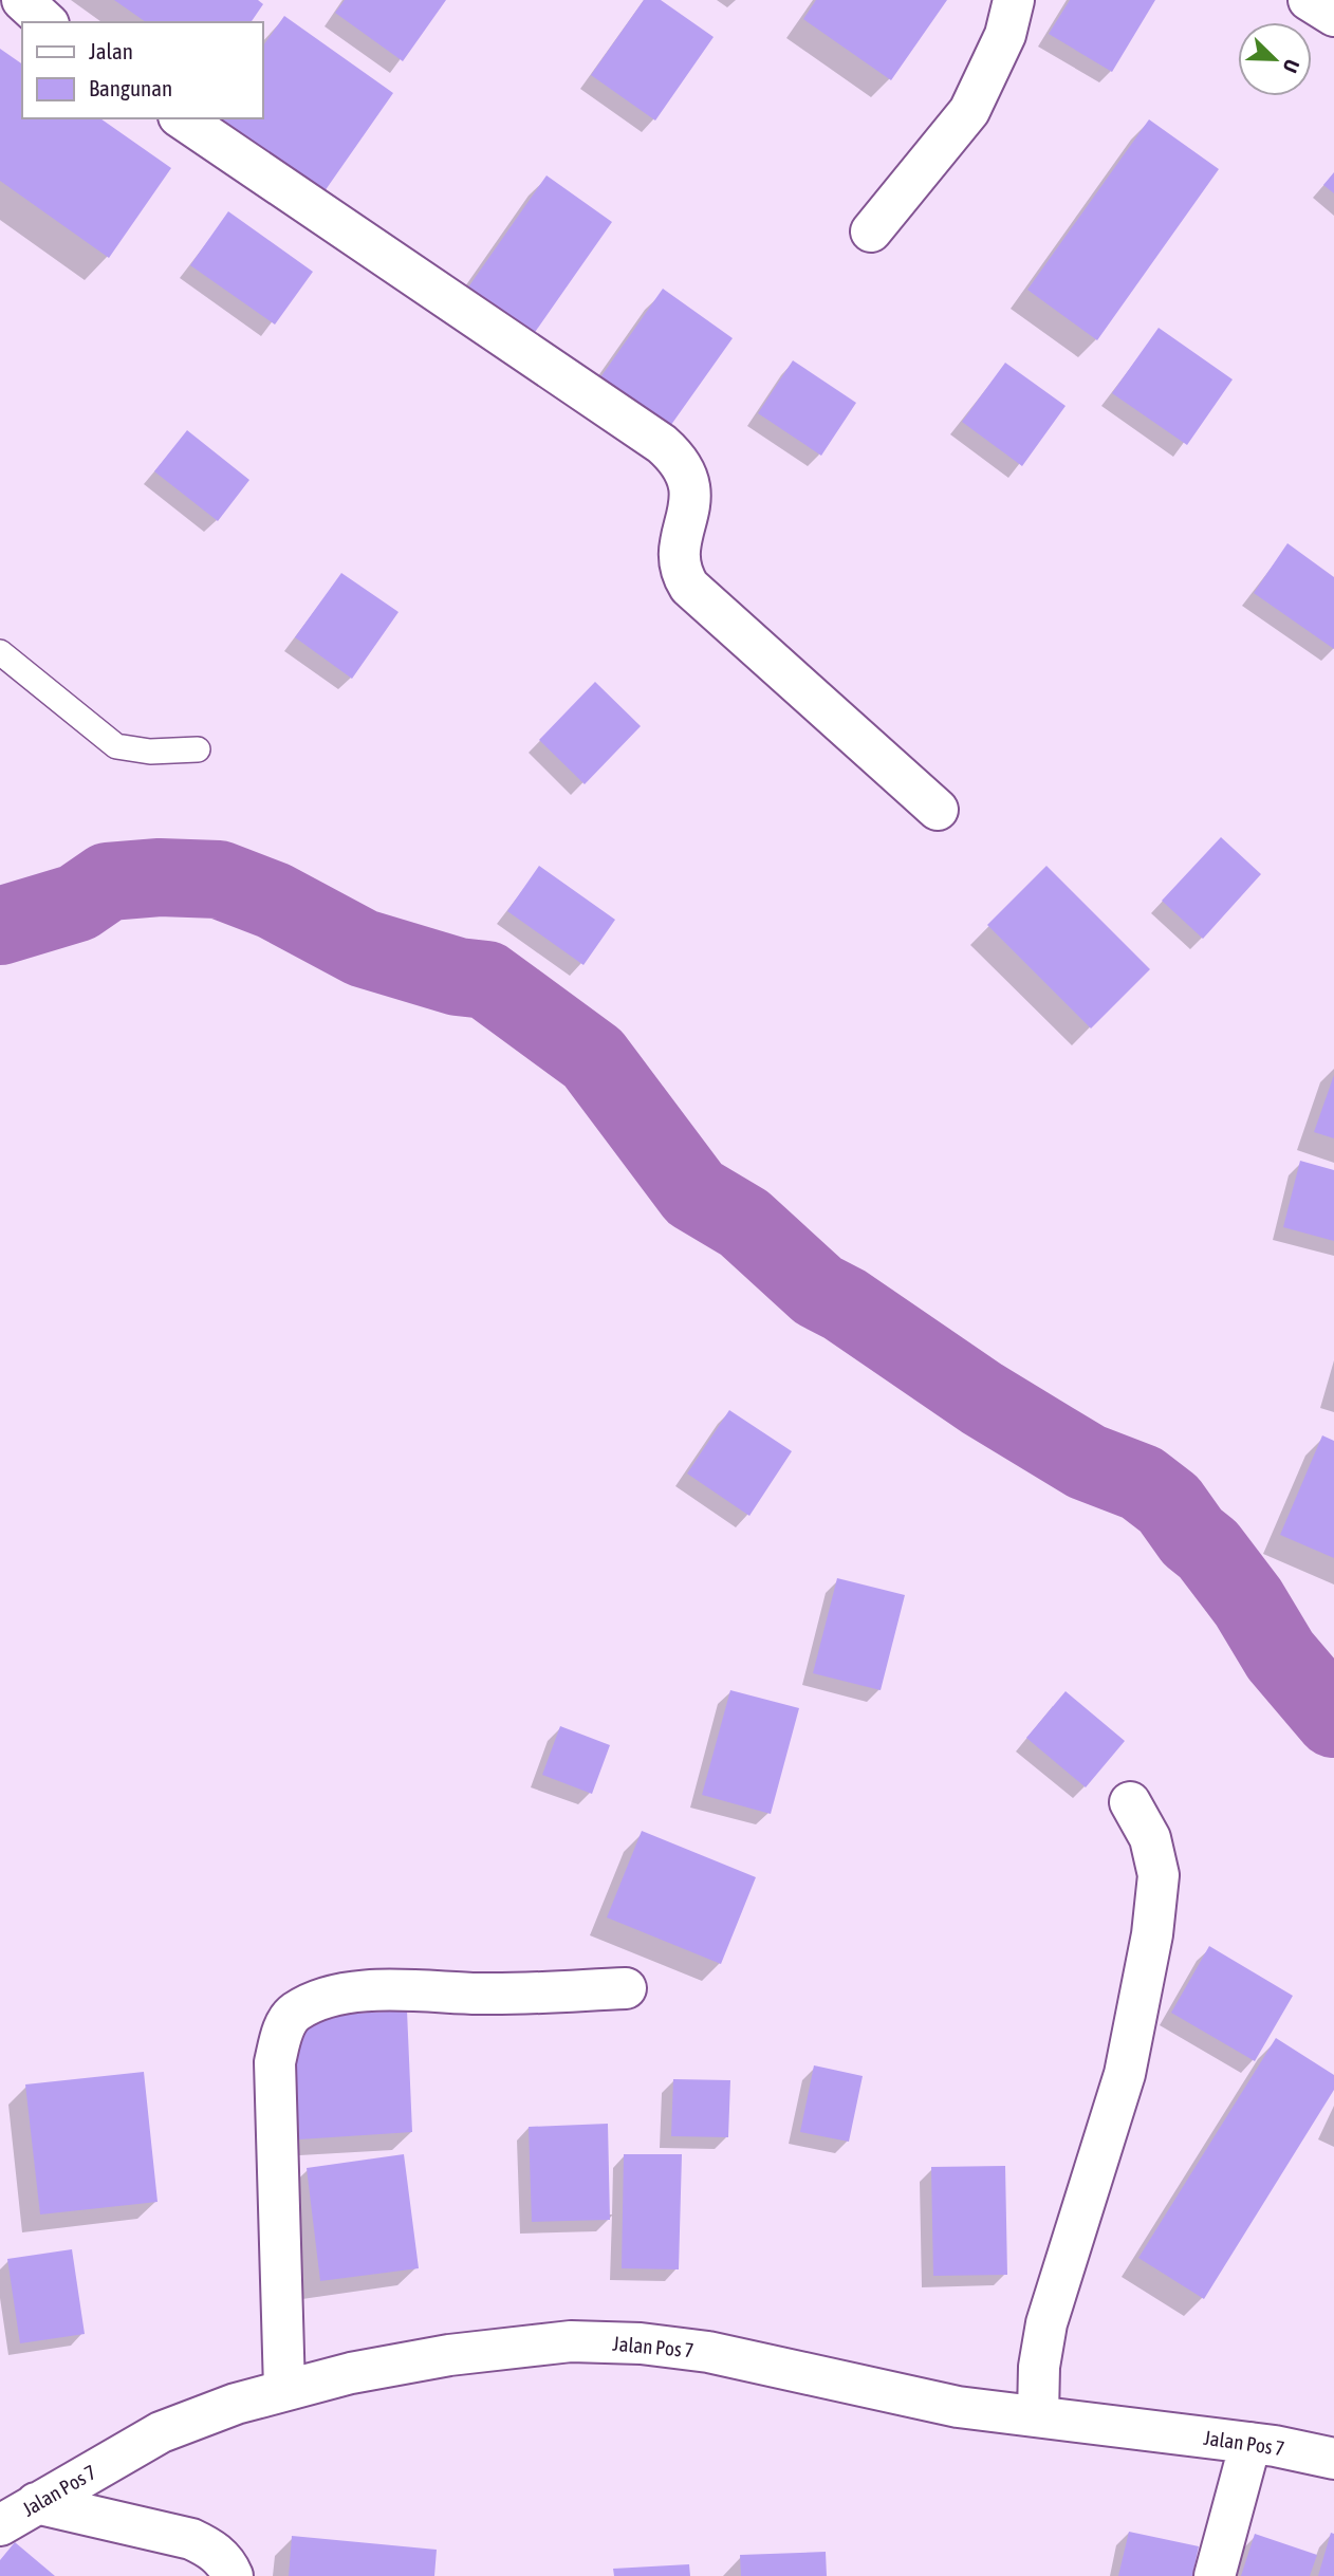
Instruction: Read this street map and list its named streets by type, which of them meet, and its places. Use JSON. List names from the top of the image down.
{
  "streets": {
    "street": ["Jalan Pos 7"]
  },
  "legend": ["Jalan", "Bangunan"],
  "north": "bottom right"
}
